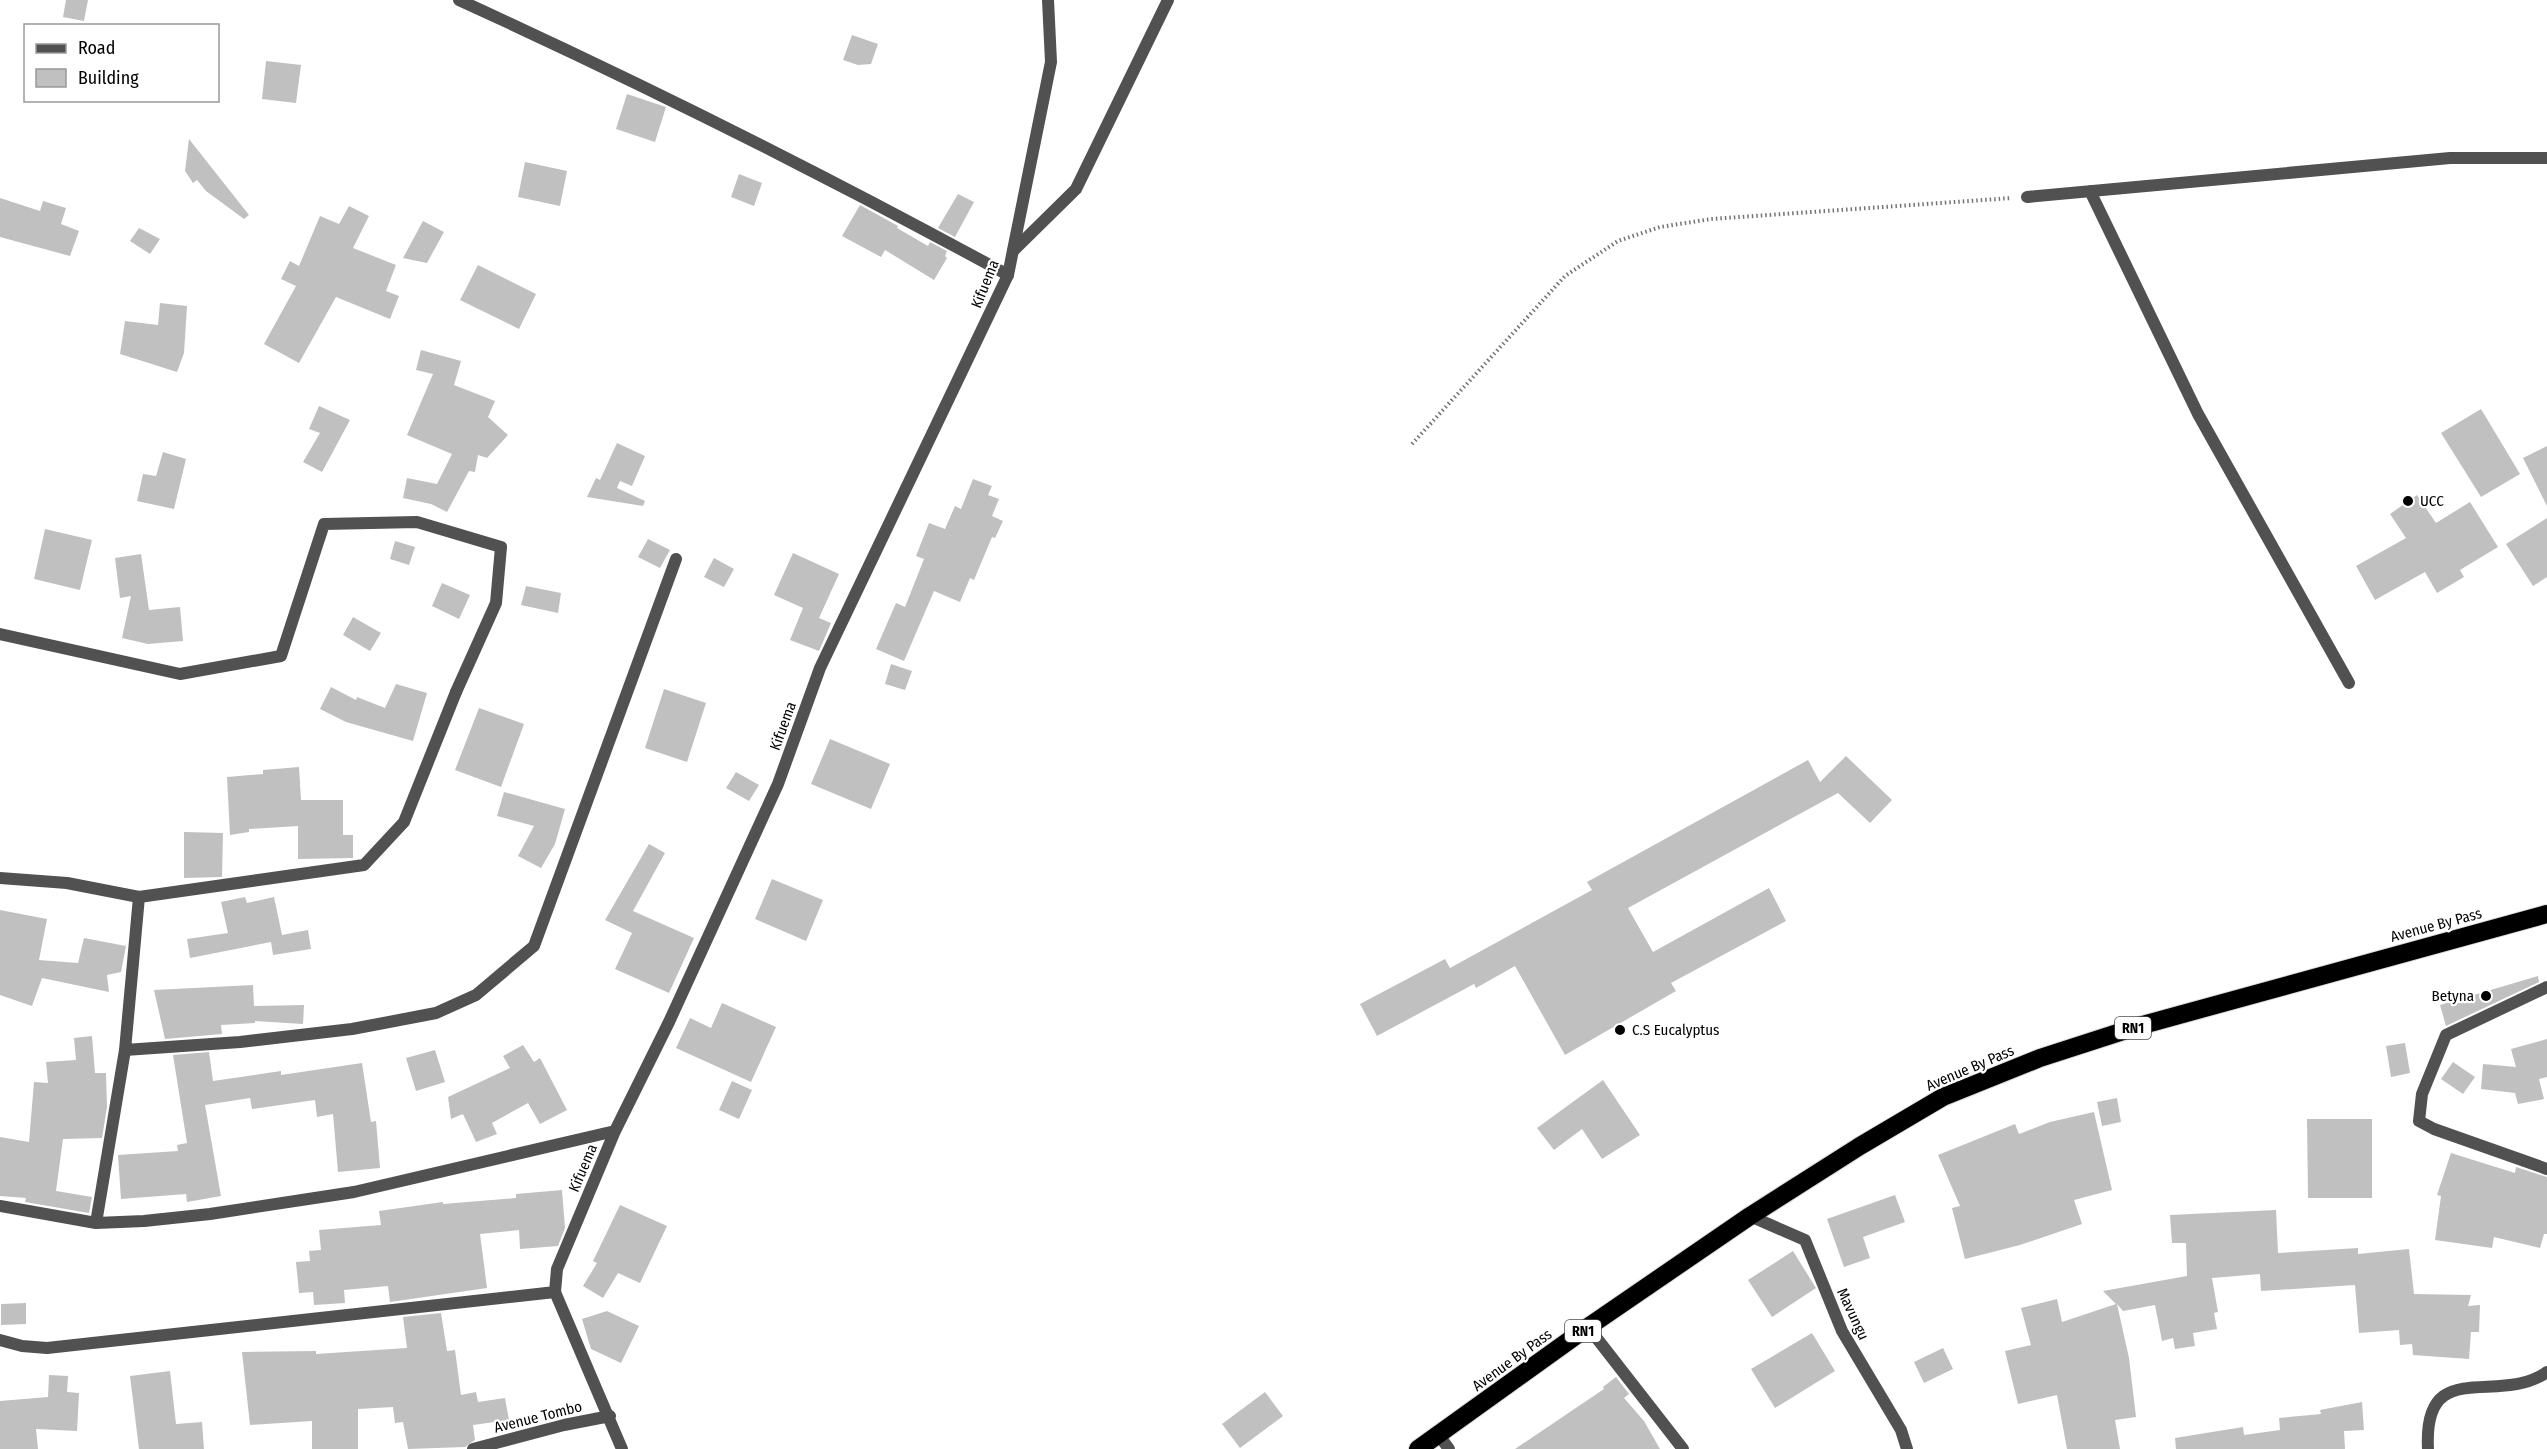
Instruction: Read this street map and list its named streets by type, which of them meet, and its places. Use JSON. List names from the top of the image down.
{
  "streets": {
    "highway": ["Avenue By Pass", "RN1"],
    "street": ["Kifuema", "Mavungu", "Avenue Tombo"]
  },
  "crossings": [
    ["Avenue By Pass", "Mavungu"]
  ],
  "places": ["UCC", "Betyna", "C.S Eucalyptus"],
  "legend": ["Road", "Building"]
}
